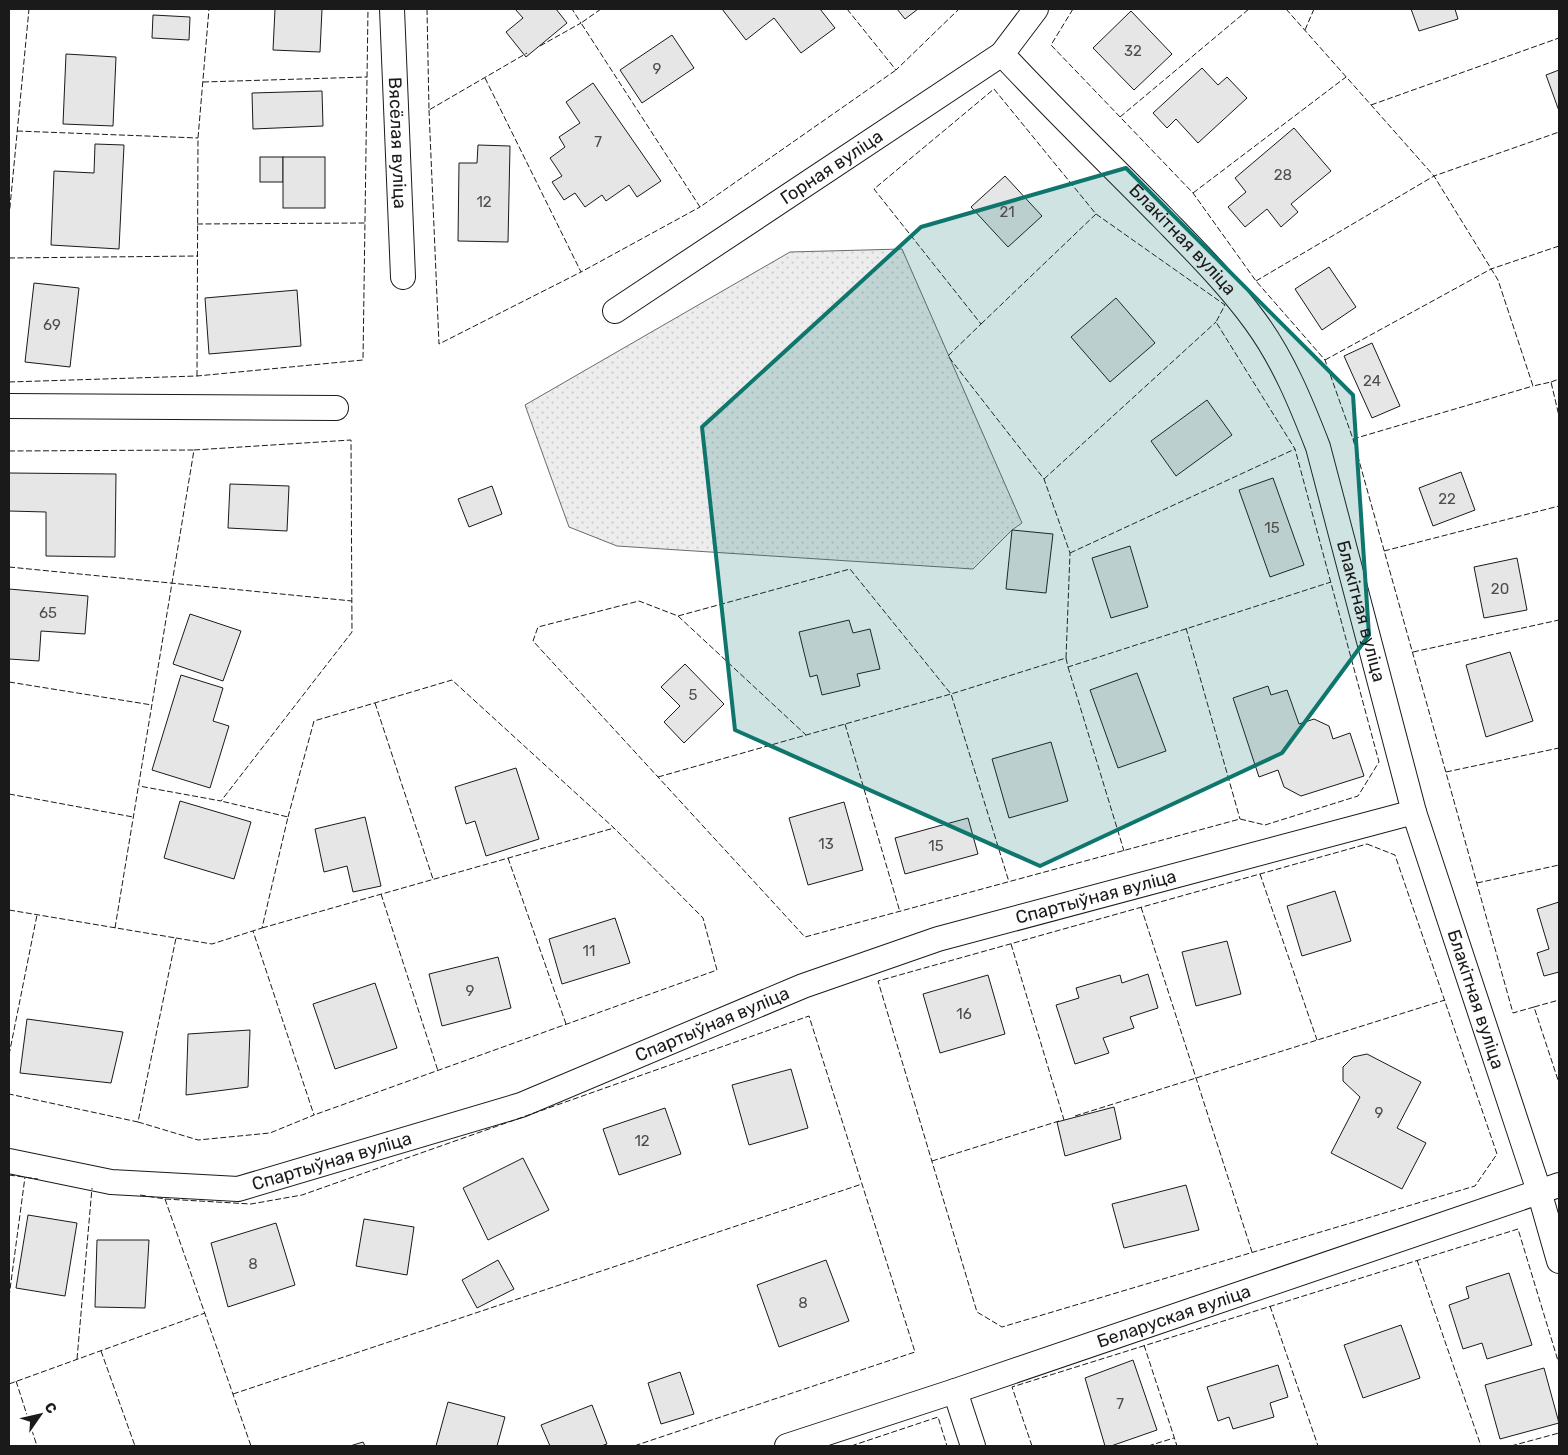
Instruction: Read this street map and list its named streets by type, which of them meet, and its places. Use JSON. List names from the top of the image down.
{
  "streets": {
    "street": [
      "Вясёлая вуліца",
      "Горная вуліца",
      "Блакітная вуліца",
      "Спартыўная вуліца",
      "Беларуская вуліца"
    ]
  },
  "crossings": [
    ["Горная вуліца", "Блакітная вуліца"],
    ["Блакітная вуліца", "Спартыўная вуліца"],
    ["Блакітная вуліца", "Беларуская вуліца"]
  ],
  "house_numbers": [
    "32",
    "9",
    "7",
    "28",
    "12",
    "21",
    "69",
    "24",
    "22",
    "15",
    "20",
    "65",
    "5",
    "13",
    "15",
    "11",
    "9",
    "16",
    "9",
    "12",
    "8",
    "8",
    "7"
  ],
  "north": "top right"
}
